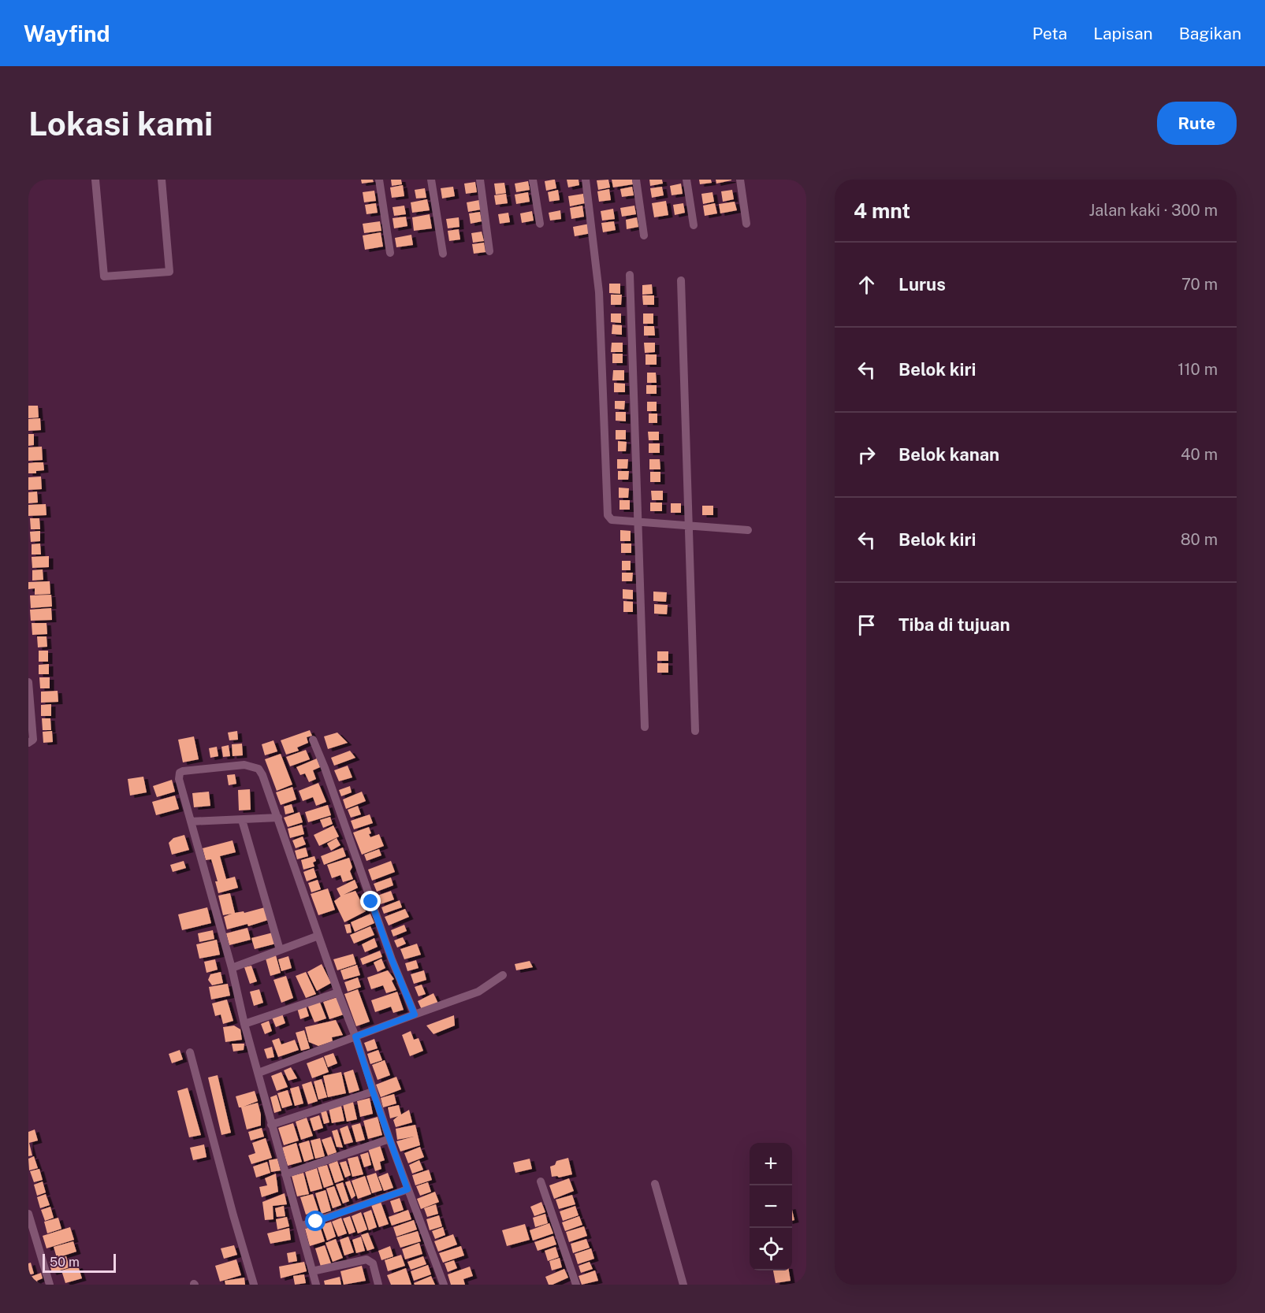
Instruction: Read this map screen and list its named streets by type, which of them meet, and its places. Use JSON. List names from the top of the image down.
{
  "scale_bar": "50 m",
  "page": {
    "header": "Wayfind",
    "nav": ["Peta", "Lapisan", "Bagikan"],
    "buttons": "Rute",
    "title": "Lokasi kami",
    "heading": ["4 mnt", "Jalan kaki · 300 m"],
    "list": [
      ["Lurus", "70 m"],
      ["Belok kiri", "110 m"],
      ["Belok kanan", "40 m"],
      ["Belok kiri", "80 m"],
      "Tiba di tujuan"
    ],
    "map_buttons": ["+", "−"],
    "scale": "50 m"
  }
}
